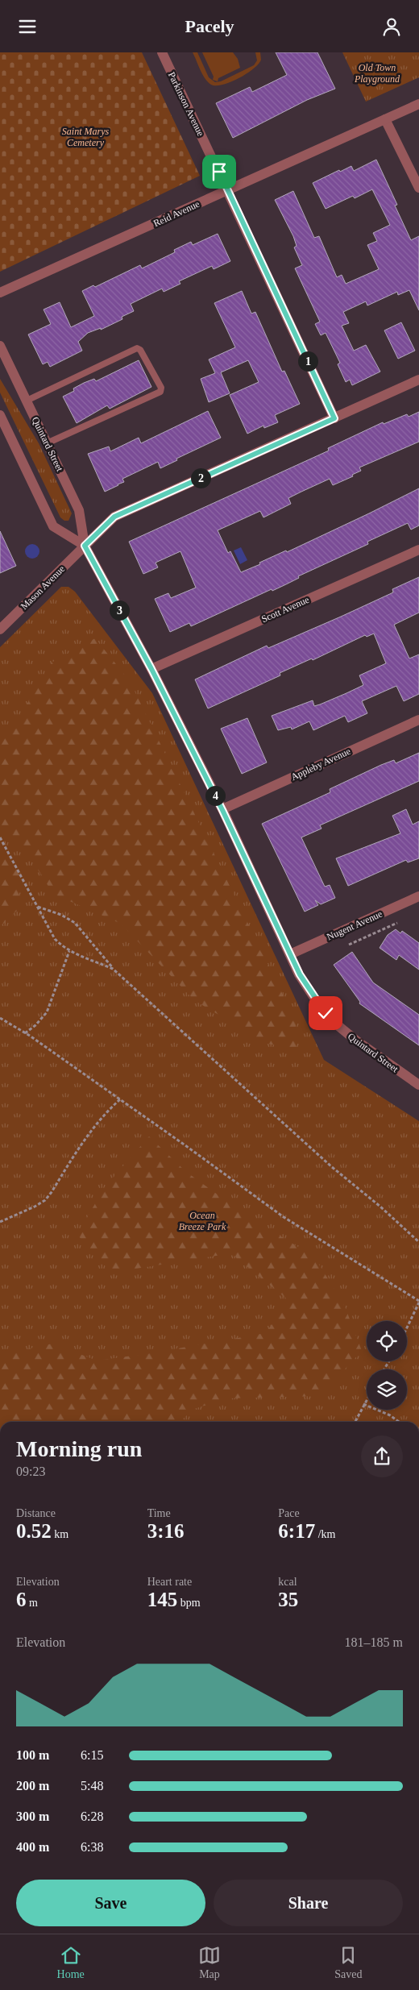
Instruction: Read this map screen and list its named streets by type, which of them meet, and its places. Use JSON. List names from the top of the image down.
{
  "streets": {
    "street": [
      "Parkinson Avenue",
      "Reid Avenue",
      "Quintard Street",
      "Mason Avenue",
      "Scott Avenue",
      "Appleby Avenue",
      "Nugent Avenue"
    ]
  },
  "crossings": [
    ["Parkinson Avenue", "Reid Avenue"],
    ["Parkinson Avenue", "Mason Avenue"],
    ["Quintard Street", "Mason Avenue"],
    ["Quintard Street", "Scott Avenue"],
    ["Quintard Street", "Appleby Avenue"],
    ["Quintard Street", "Nugent Avenue"]
  ],
  "parks": ["Old Town Playground", "Saint Marys Cemetery", "Ocean Breeze Park"],
  "page": {
    "header": "Pacely",
    "pins": [
      "1",
      "2",
      "3",
      "4"
    ],
    "heading": ["Morning run", "09:23"],
    "stats": [
      ["Distance", "0.52 km"],
      ["Time", "3:16"],
      ["Pace", "6:17 /km"],
      ["Elevation", "6 m"],
      ["Heart rate", "145 bpm"],
      ["kcal", "35"]
    ],
    "chart": ["Elevation", "181–185 m"],
    "list": [
      {
        "name": "100 m",
        "note": "6:15"
      },
      {
        "name": "200 m",
        "note": "5:48"
      },
      {
        "name": "300 m",
        "note": "6:28"
      },
      {
        "name": "400 m",
        "note": "6:38"
      }
    ],
    "buttons": ["Save", "Share"],
    "tabs": ["Home", "Map", "Saved"]
  }
}
